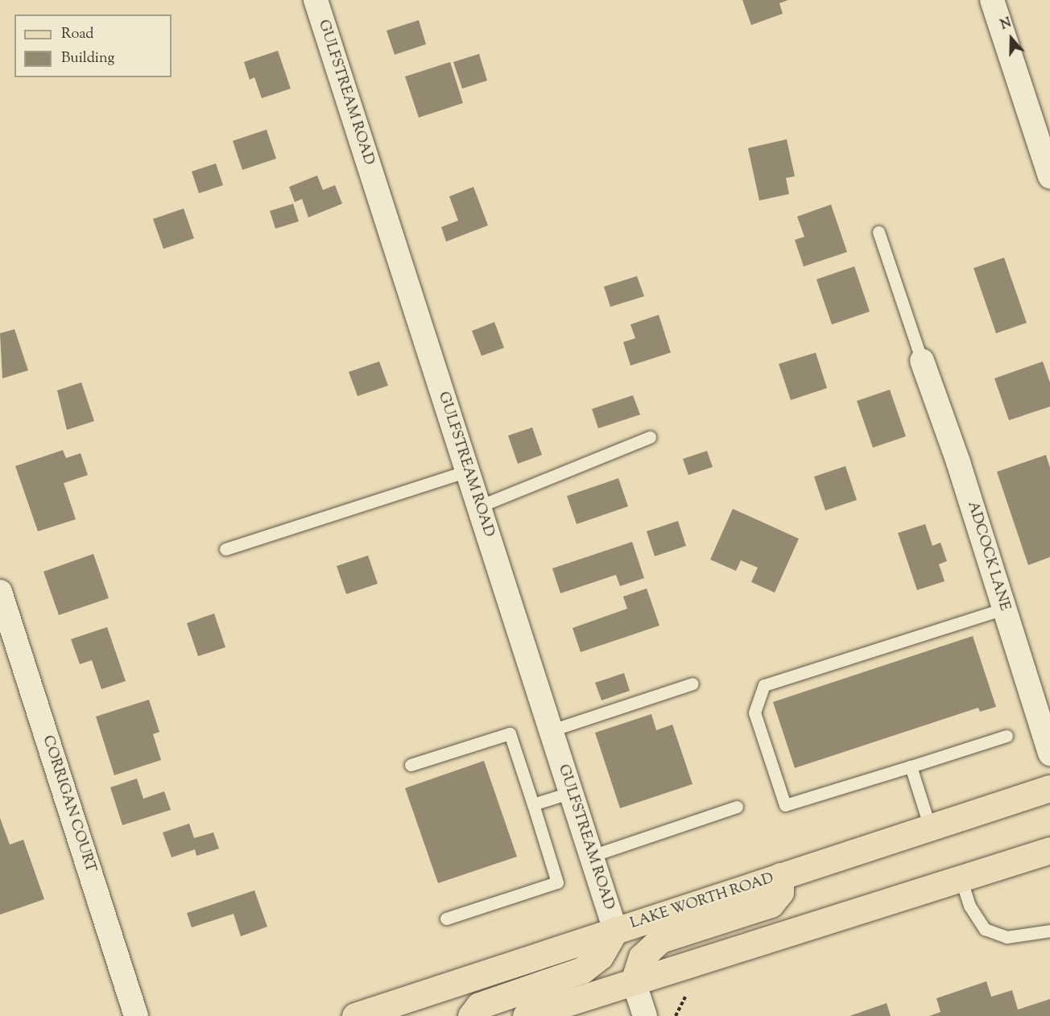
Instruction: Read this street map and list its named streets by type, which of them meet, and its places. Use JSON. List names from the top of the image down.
{
  "streets": {
    "main road": ["LAKE WORTH ROAD"],
    "street": ["GULFSTREAM ROAD", "ADCOCK LANE", "CORRIGAN COURT"]
  },
  "crossings": [
    ["GULFSTREAM ROAD", "LAKE WORTH ROAD"]
  ],
  "legend": ["Road", "Building"],
  "north": "top"
}
